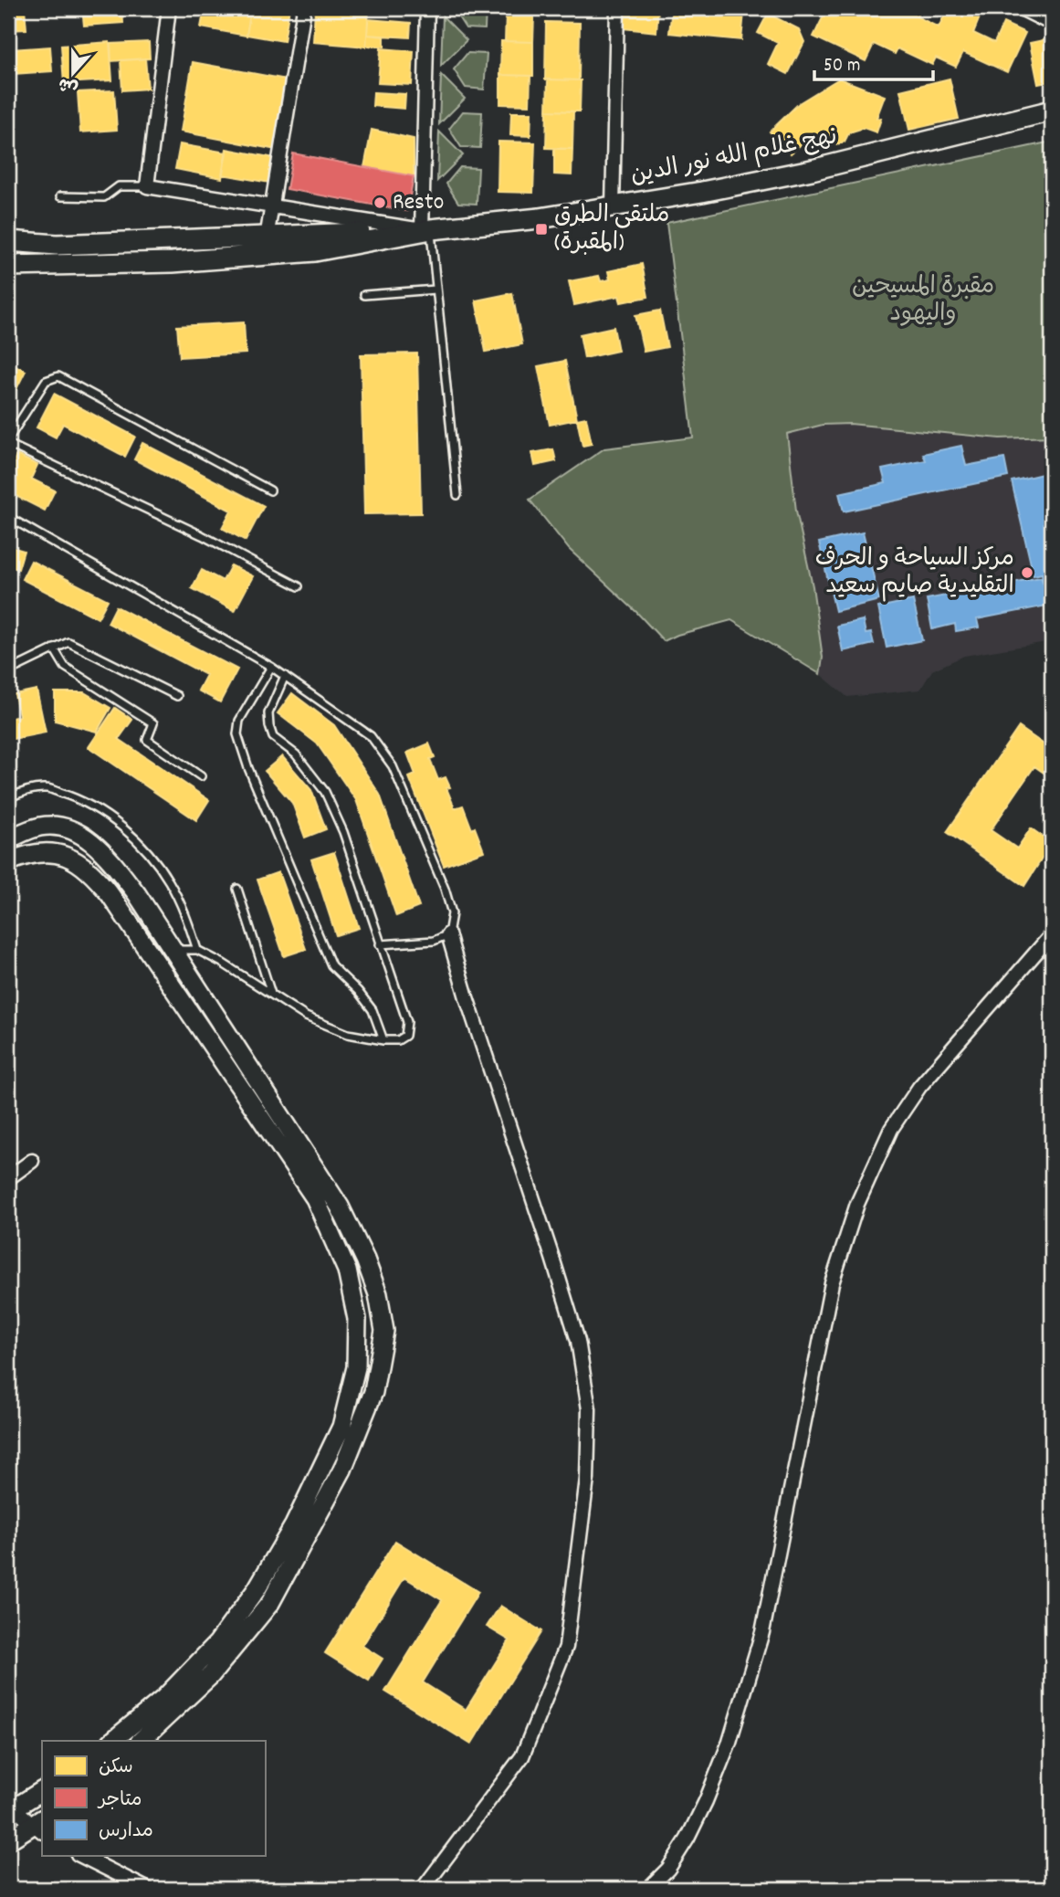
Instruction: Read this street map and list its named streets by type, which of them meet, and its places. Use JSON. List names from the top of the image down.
{
  "streets": {
    "main road": ["نهج غلام الله نور الدين"]
  },
  "parks": ["مقبرة المسيحين واليهود"],
  "places": {
    "other": ["Resto", "مركز السياحة و الحرف التقليدية صايم سعيد"],
    "transit": ["ملتقى الطرق (المقبرة)"]
  },
  "legend": ["سكن", "متاجر", "مدارس"],
  "scale_bar": "50 m",
  "north": "bottom"
}
